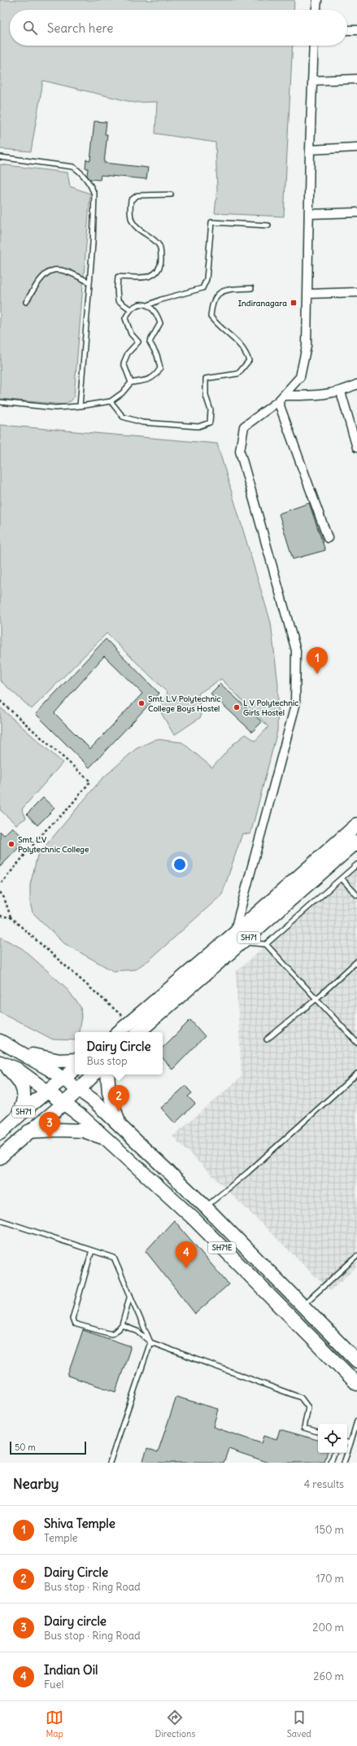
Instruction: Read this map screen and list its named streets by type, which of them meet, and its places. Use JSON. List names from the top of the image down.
{
  "streets": {
    "main road": ["SH71", "SH71E"]
  },
  "crossings": [
    ["SH71", "SH71E"]
  ],
  "places": {
    "transit": ["Indiranagara"],
    "other": ["Smt. L.V Polytechnic College Boys Hostel", "L V Polytechnic Girls Hostel", "Smt. L.V Polytechnic College"]
  },
  "scale_bar": "50 m",
  "page": {
    "search": "Search here",
    "pins": [
      "1",
      "2",
      "3",
      "4"
    ],
    "popup": ["Dairy Circle", "Bus stop"],
    "scale": "50 m",
    "heading": ["Nearby", "4 results"],
    "list": [
      {
        "mark": "1",
        "name": "Shiva Temple",
        "note": "Temple",
        "value": "150 m"
      },
      {
        "mark": "2",
        "name": "Dairy Circle",
        "note": "Bus stop · Ring Road",
        "value": "170 m"
      },
      {
        "mark": "3",
        "name": "Dairy circle",
        "note": "Bus stop · Ring Road",
        "value": "200 m"
      },
      {
        "mark": "4",
        "name": "Indian Oil",
        "note": "Fuel",
        "value": "260 m"
      }
    ],
    "nav": ["Map", "Directions", "Saved"]
  }
}
